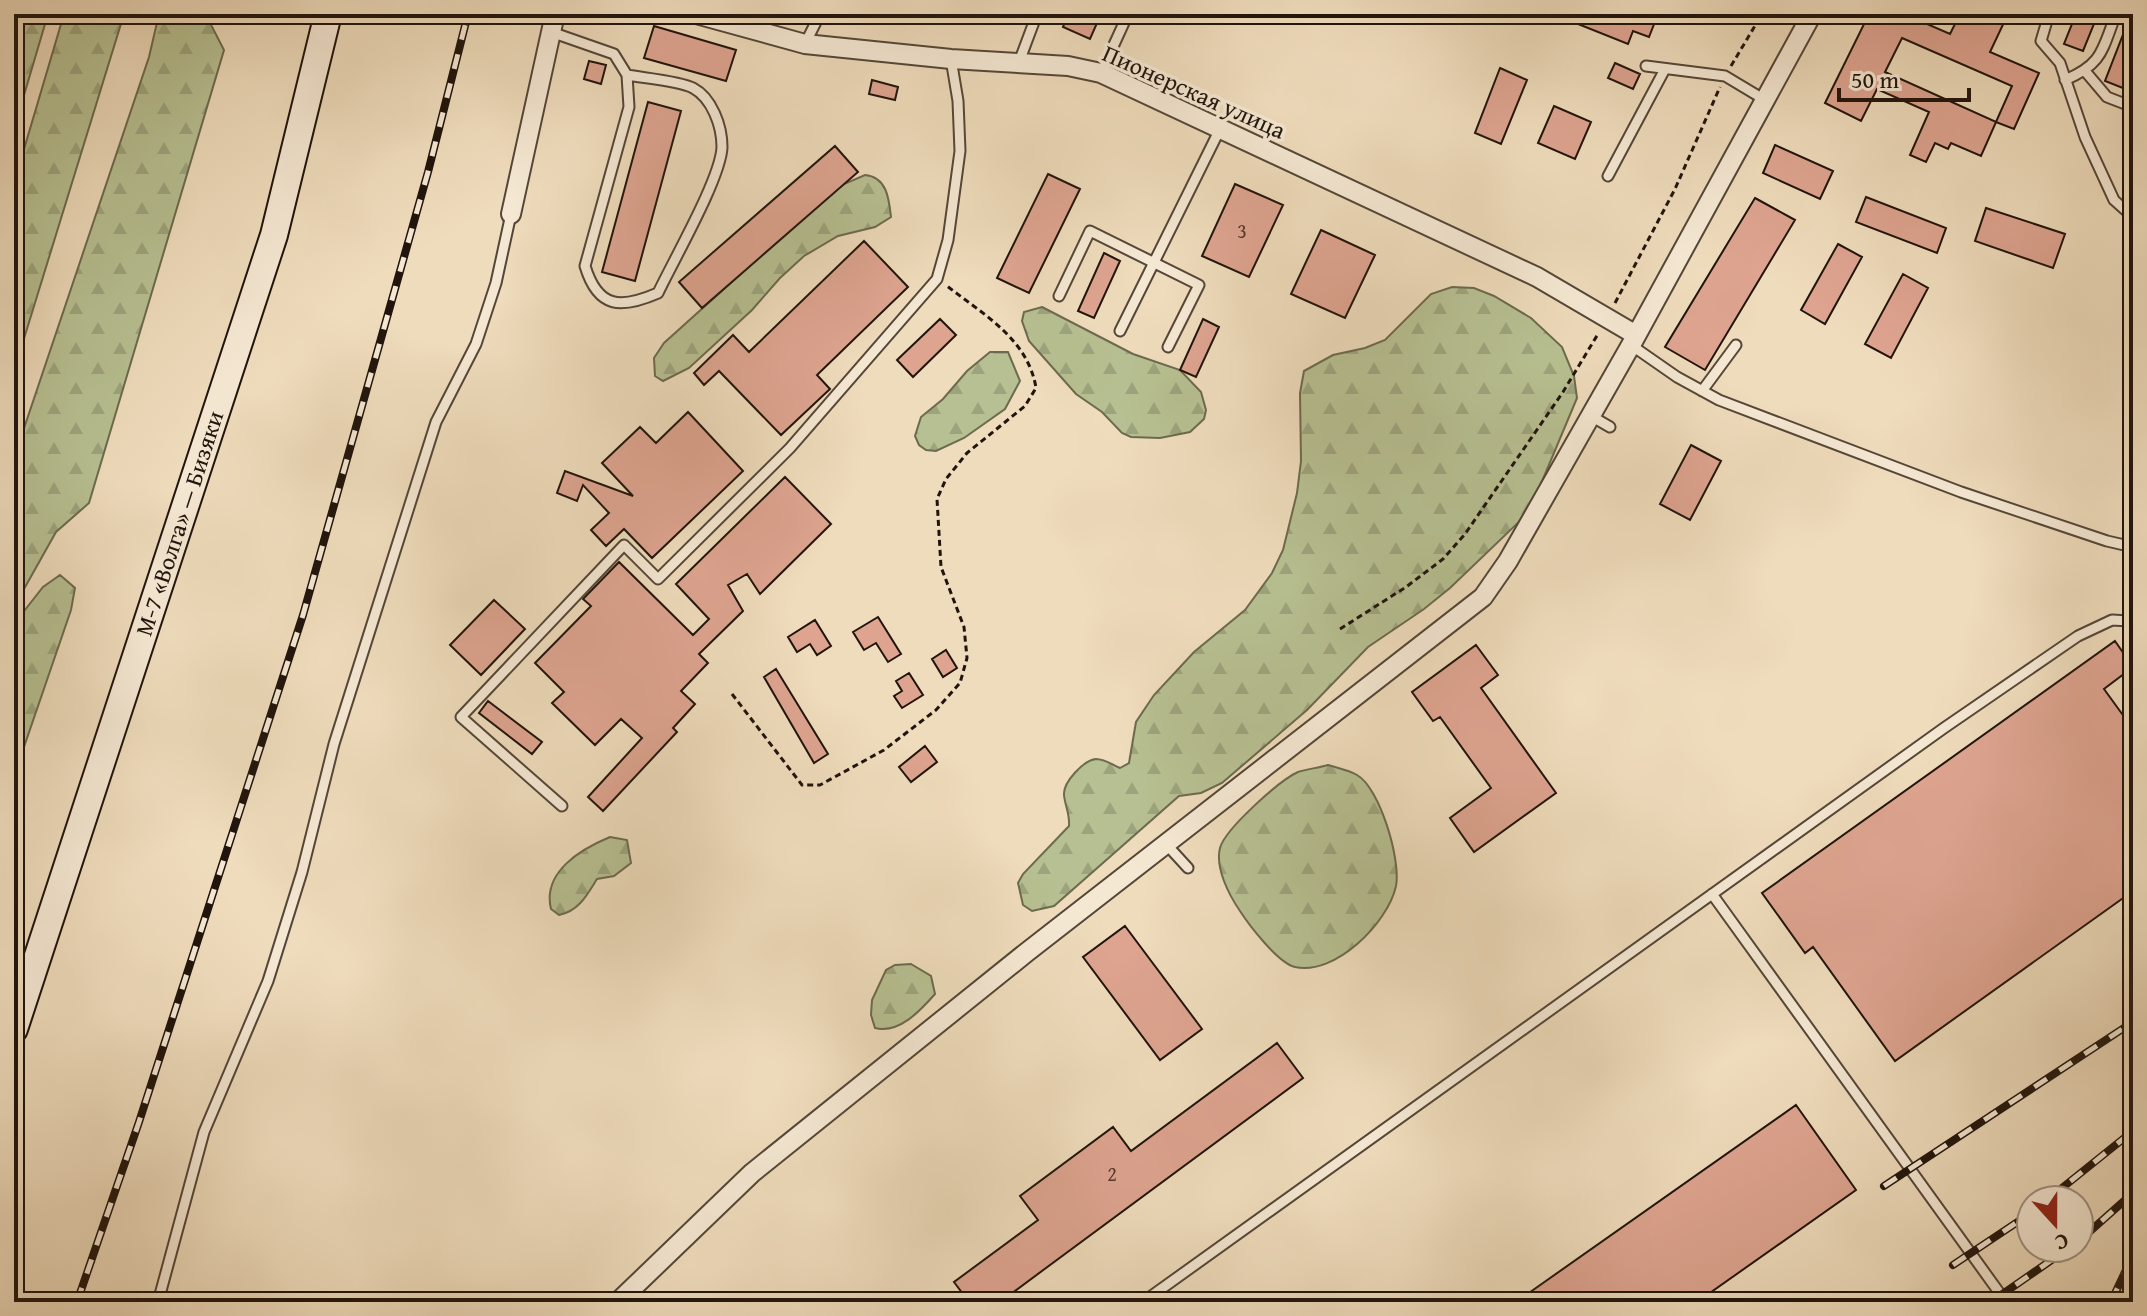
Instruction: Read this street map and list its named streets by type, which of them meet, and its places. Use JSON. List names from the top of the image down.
{
  "streets": {
    "main road": ["М-7 «Волга» — Бизяки"],
    "street": ["Пионерская улица"]
  },
  "house_numbers": ["3", "2"],
  "scale_bar": "50 m",
  "north": "bottom"
}
